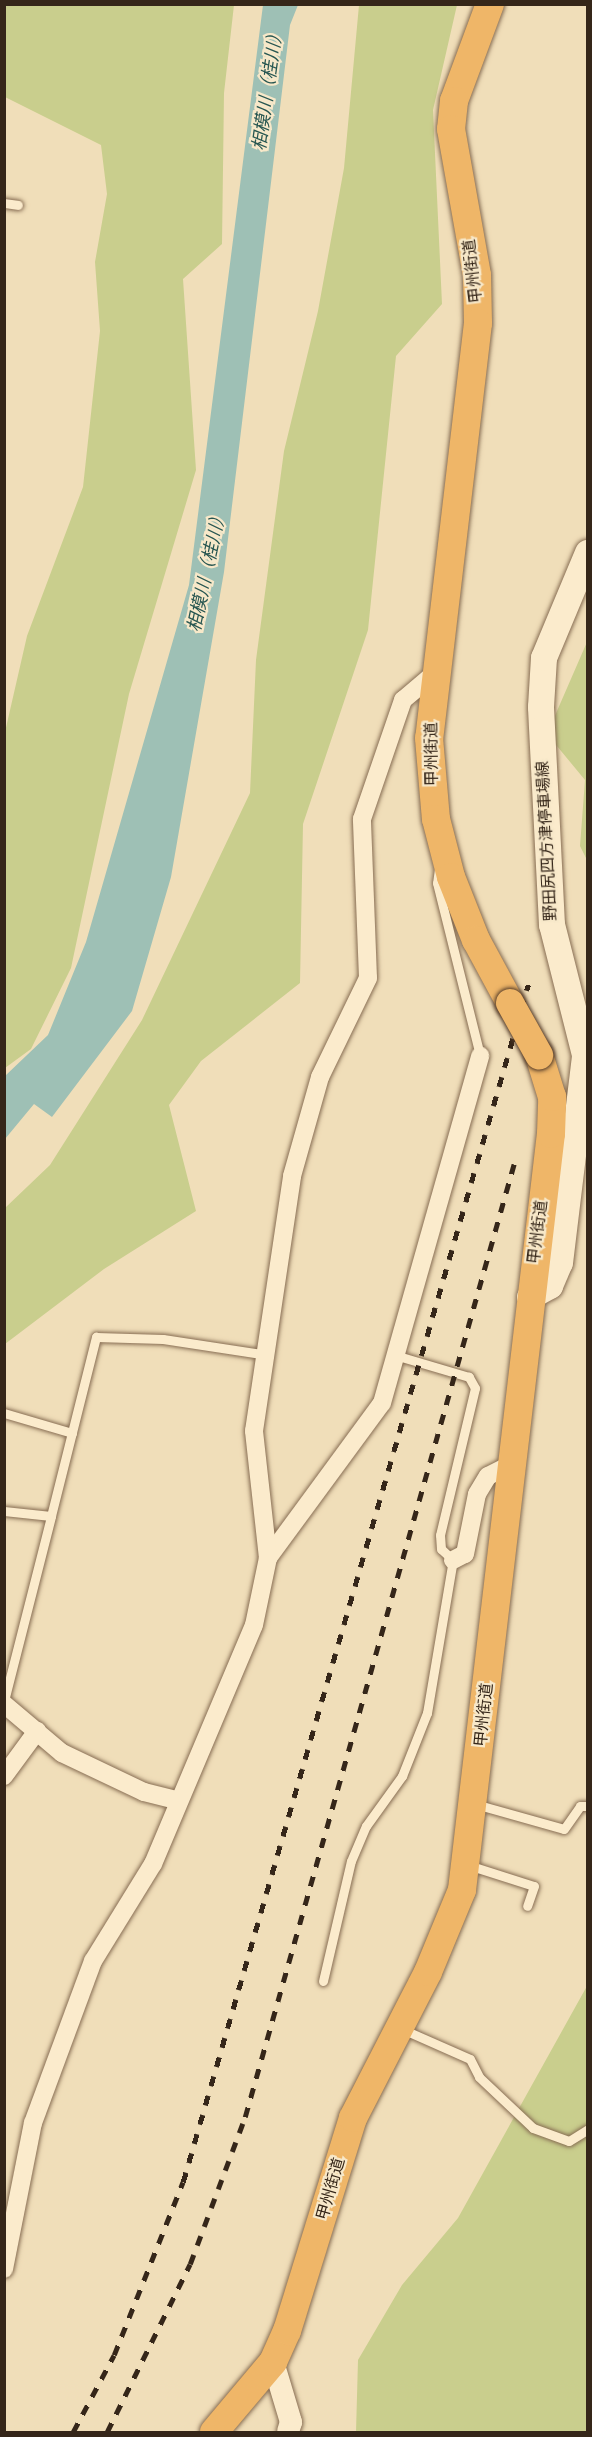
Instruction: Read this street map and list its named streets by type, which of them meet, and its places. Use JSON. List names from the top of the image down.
{
  "streets": {
    "highway": ["甲州街道"],
    "main road": ["野田尻四方津停車場線"]
  },
  "crossings": [
    ["甲州街道", "野田尻四方津停車場線"]
  ],
  "water": ["相模川（桂川）"]
}
